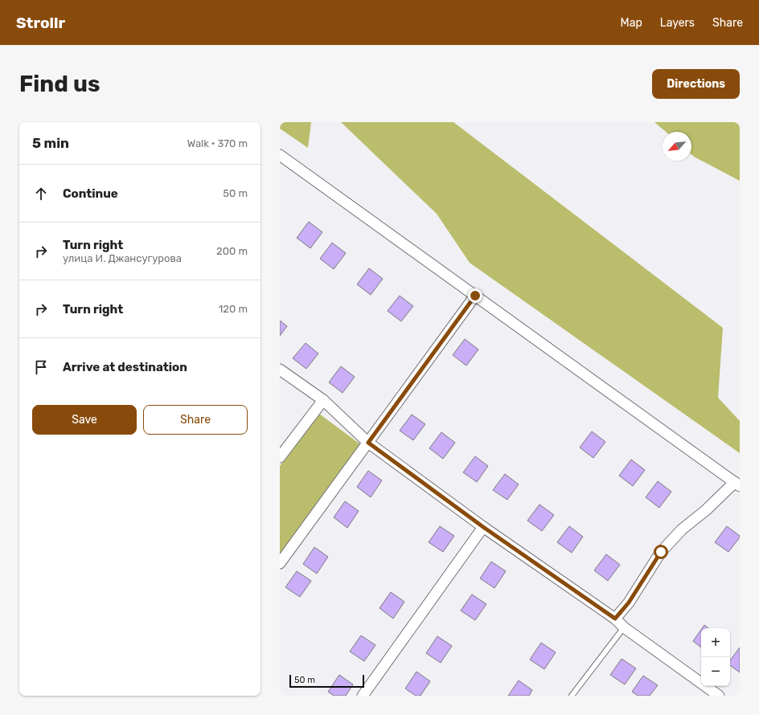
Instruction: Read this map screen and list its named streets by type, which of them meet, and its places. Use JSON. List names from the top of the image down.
{
  "scale_bar": "50 m",
  "north": "bottom left",
  "page": {
    "header": "Strollr",
    "nav": ["Map", "Layers", "Share"],
    "buttons": [
      "Directions",
      ["Save", "Share"]
    ],
    "title": "Find us",
    "heading": ["5 min", "Walk · 370 m"],
    "list": [
      ["Continue", "50 m"],
      ["Turn right", "улица И. Джансугурова", "200 m"],
      ["Turn right", "120 m"],
      "Arrive at destination"
    ],
    "map_buttons": ["+", "−"],
    "scale": "50 m"
  }
}
